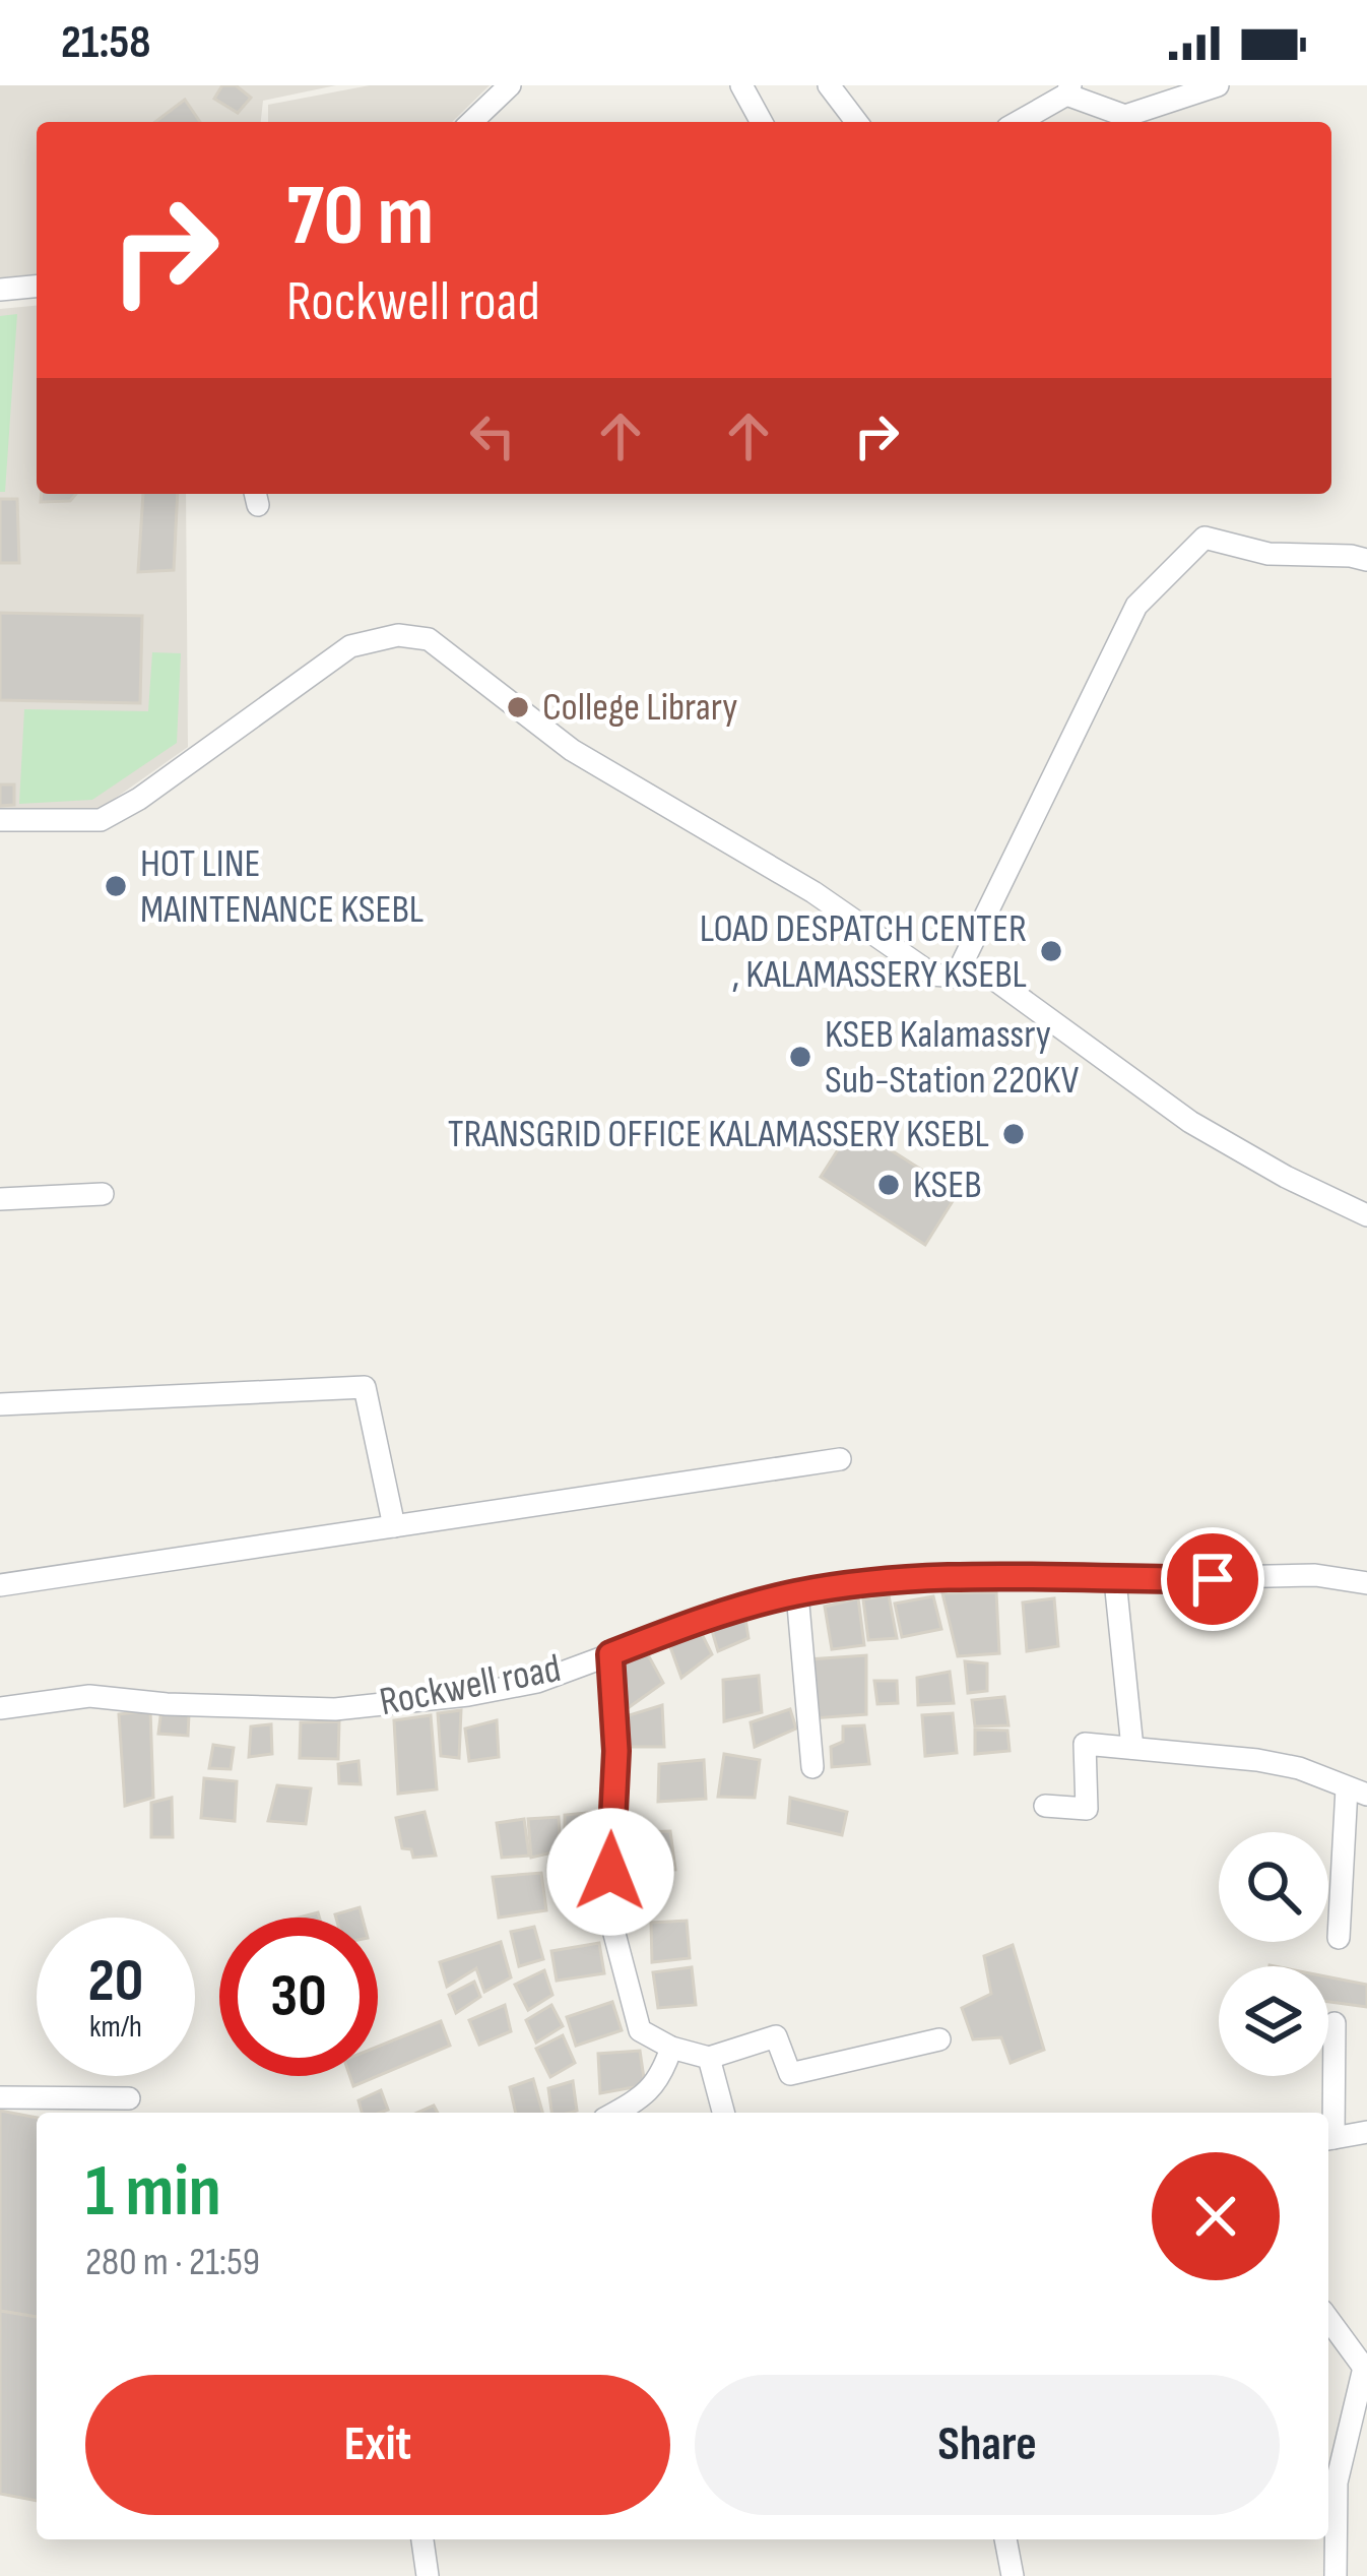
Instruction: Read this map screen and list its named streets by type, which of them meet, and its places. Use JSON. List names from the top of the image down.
{
  "streets": {
    "street": ["Rockwell road"]
  },
  "places": [
    "College Library",
    "HOT LINE MAINTENANCE KSEBL",
    "LOAD DESPATCH CENTER , KALAMASSERY KSEBL",
    "KSEB Kalamassry Sub-Station 220KV",
    "TRANSGRID OFFICE KALAMASSERY KSEBL",
    "KSEB"
  ],
  "page": {
    "status": "21:58",
    "turn": ["70 m", "Rockwell road"],
    "speed": "20 km/h",
    "limit": "30",
    "heading": ["1 min", "280 m · 21:59"],
    "buttons": ["Exit", "Share"]
  }
}
